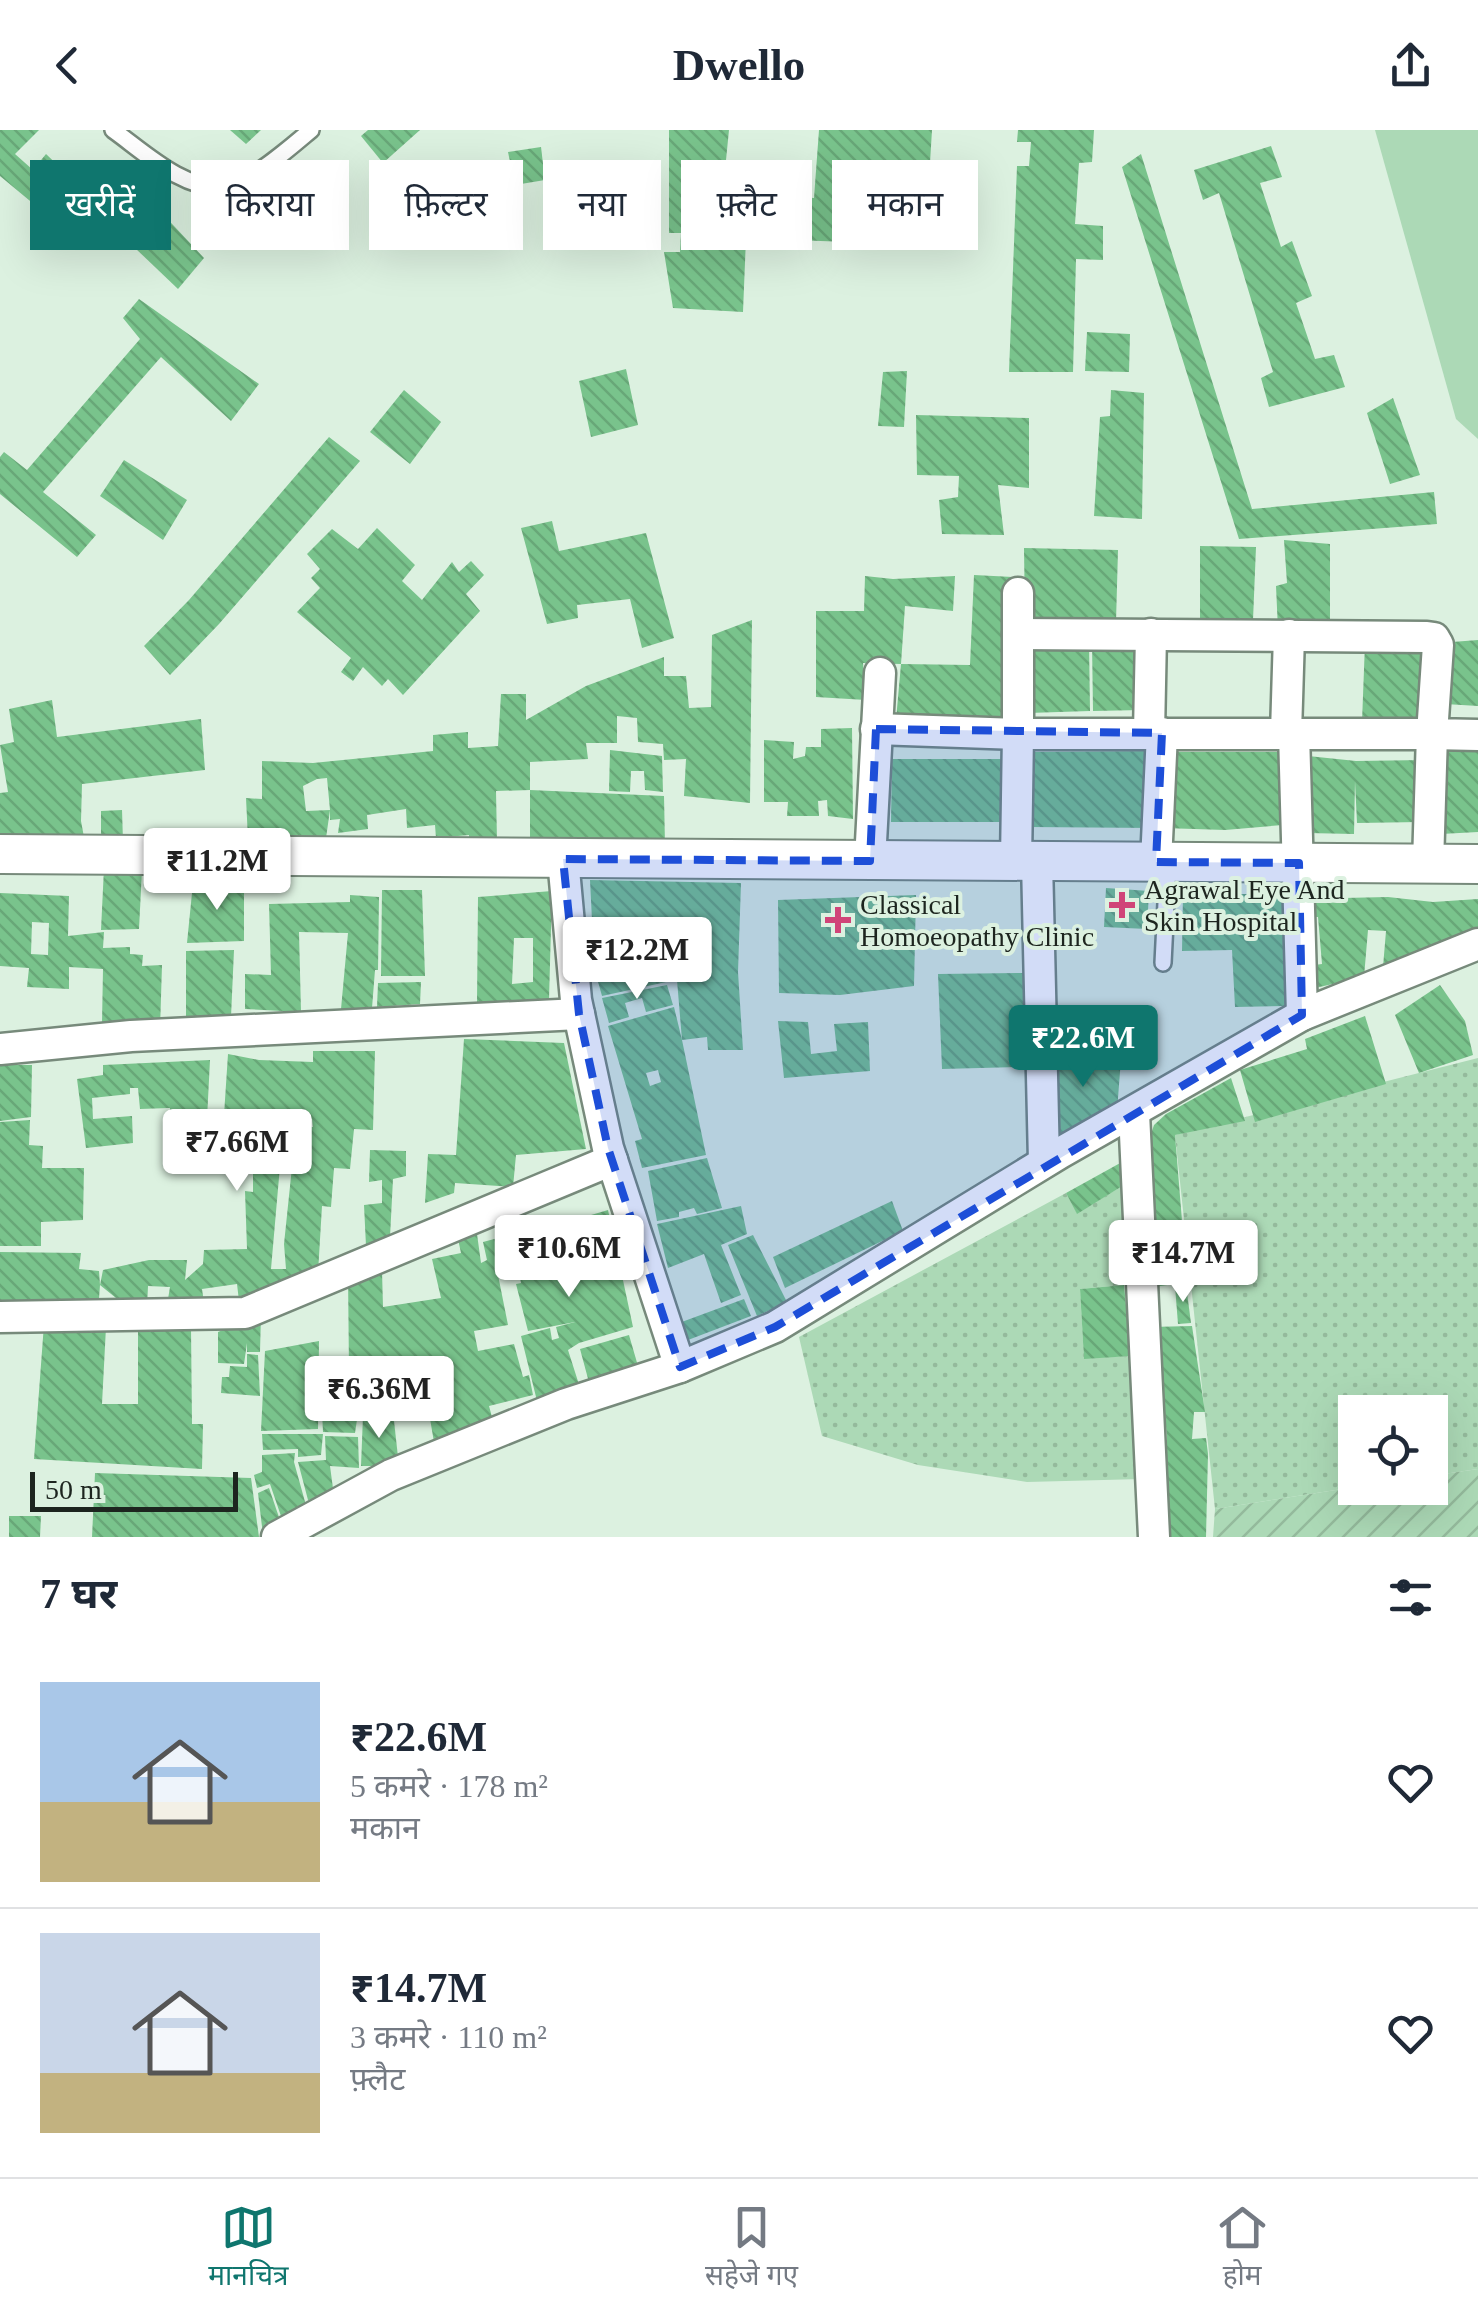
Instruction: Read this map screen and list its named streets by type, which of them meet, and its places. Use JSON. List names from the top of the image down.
{
  "places": {
    "health": ["Agrawal Eye And Skin Hospital", "Classical Homoeopathy Clinic"]
  },
  "scale_bar": "50 m",
  "page": {
    "header": "Dwello",
    "chip": [
      "खरीदें",
      "किराया",
      "फ़िल्टर",
      "नया",
      "फ़्लैट",
      "मकान"
    ],
    "price": [
      "₹11.2M",
      "₹12.2M",
      "₹22.6M",
      "₹7.66M",
      "₹10.6M",
      "₹14.7M",
      "₹6.36M"
    ],
    "scale": "50 m",
    "heading": "7 घर",
    "list": [
      {
        "name": "₹22.6M",
        "note": "5 कमरे · 178 m² · मकान"
      },
      {
        "name": "₹14.7M",
        "note": "3 कमरे · 110 m² · फ़्लैट"
      }
    ],
    "tabs": ["मानचित्र", "सहेजे गए", "होम"]
  }
}
